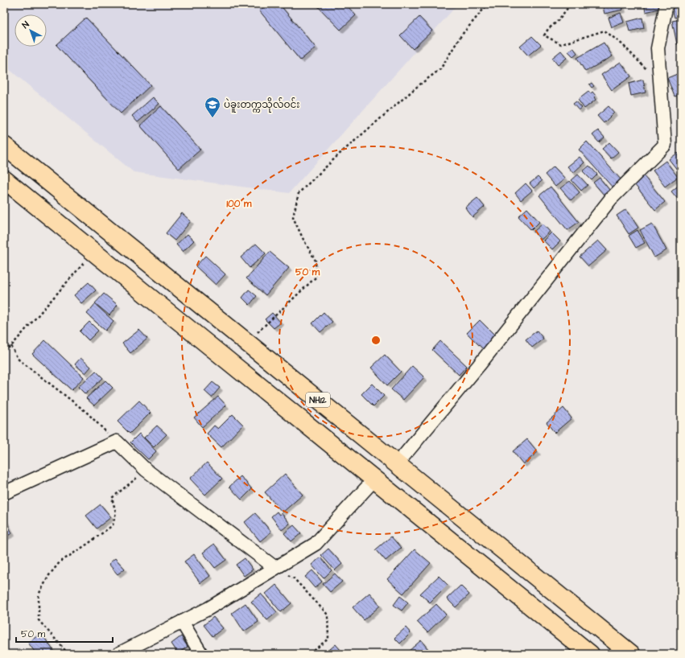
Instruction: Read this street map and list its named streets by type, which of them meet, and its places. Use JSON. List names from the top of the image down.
{
  "streets": {
    "highway": ["NH12"]
  },
  "places": {
    "school or university": ["ပဲခူးတက္ကသိုလ်ဝင်း"]
  },
  "scale_bar": "50 m",
  "north": "top left",
  "rings": ["100 m", "50 m"]
}
